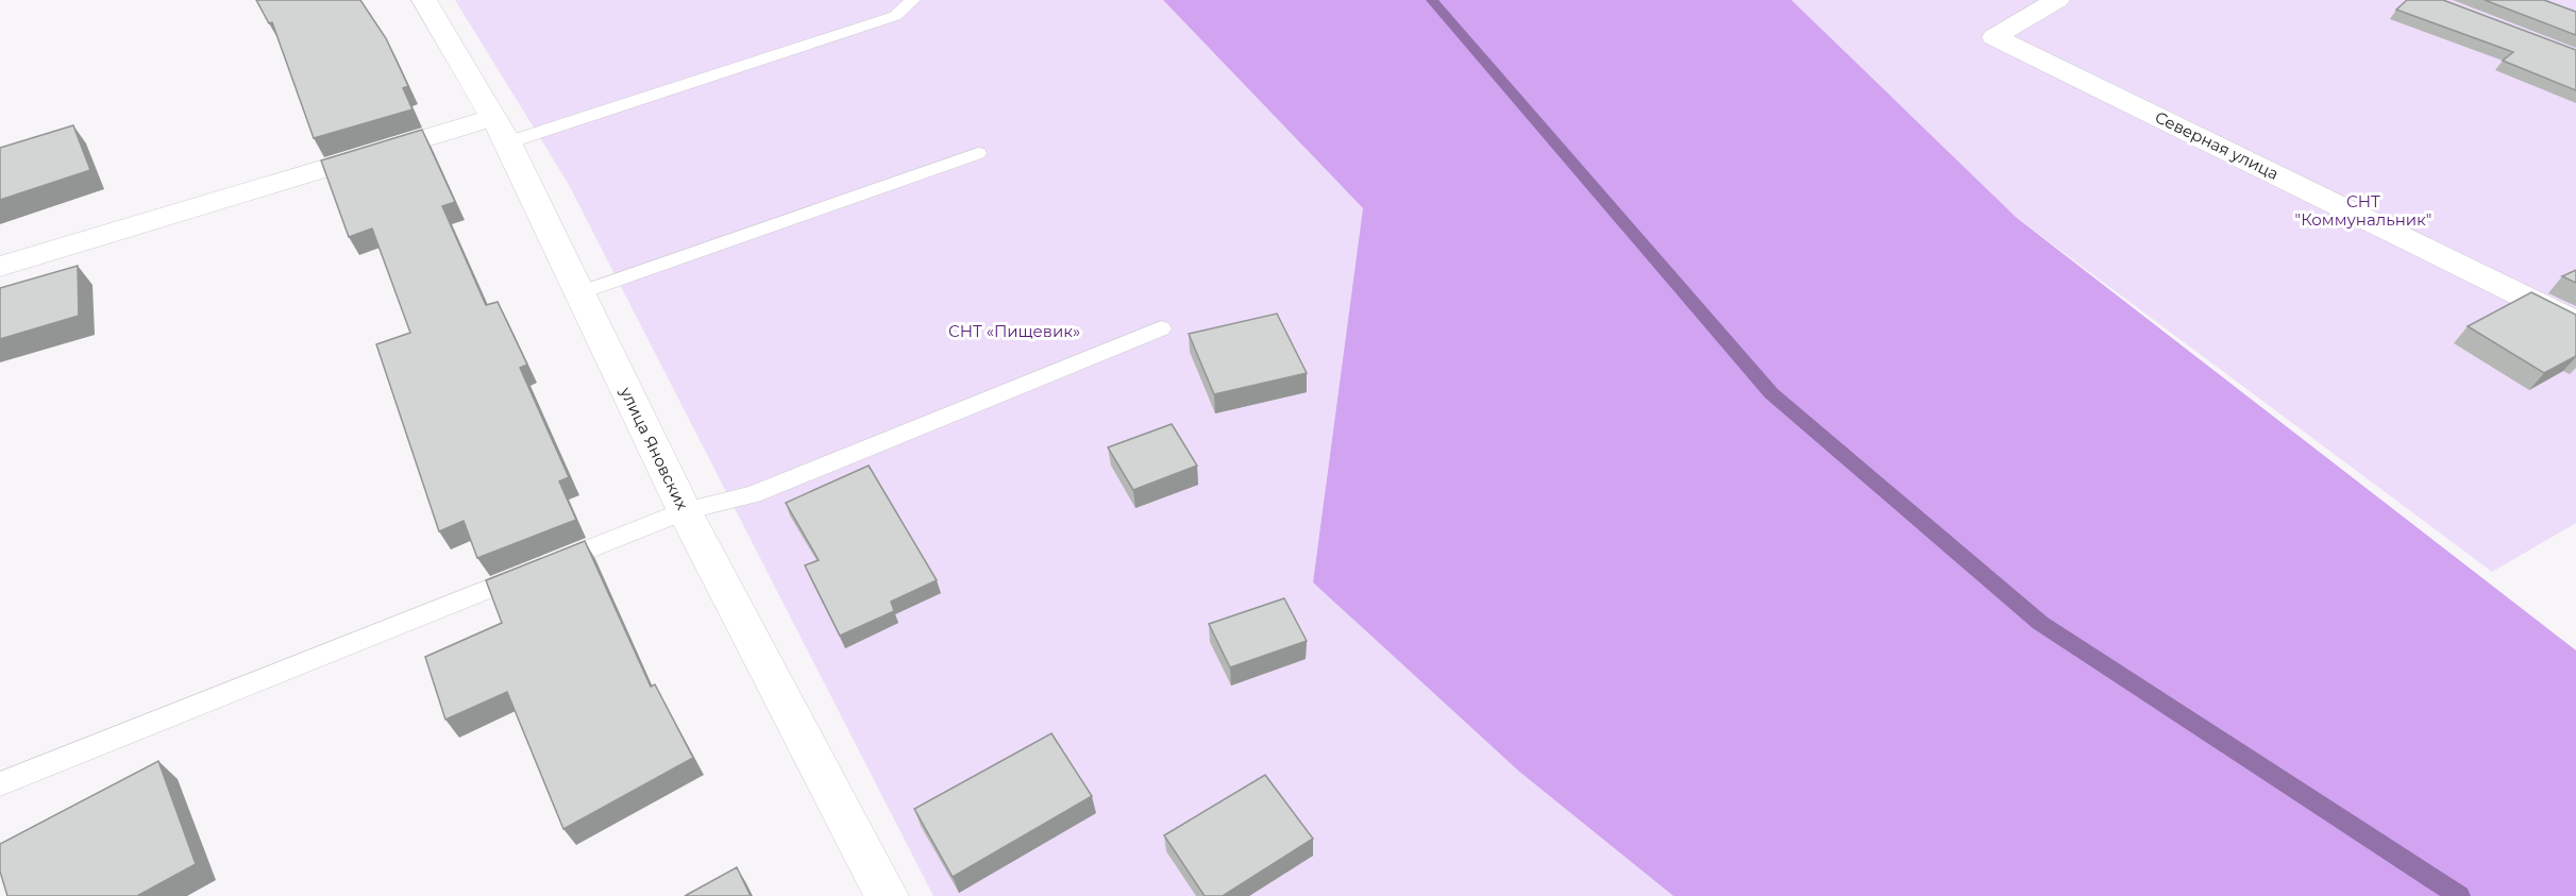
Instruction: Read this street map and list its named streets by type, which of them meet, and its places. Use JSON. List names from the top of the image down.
{
  "streets": {
    "street": ["Северная улица", "улица Яновских"]
  },
  "parks": ["СНТ \"Коммунальник\"", "СНТ «Пищевик»"]
}
